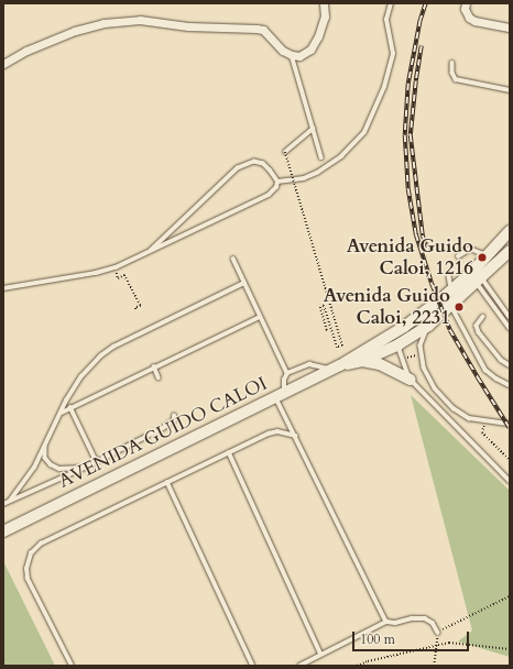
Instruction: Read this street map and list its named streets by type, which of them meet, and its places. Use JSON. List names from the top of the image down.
{
  "streets": {
    "main road": ["AVENIDA GUIDO CALOI"]
  },
  "places": ["Avenida Guido Caloi, 1216", "Avenida Guido Caloi, 2231"],
  "scale_bar": "100 m"
}
